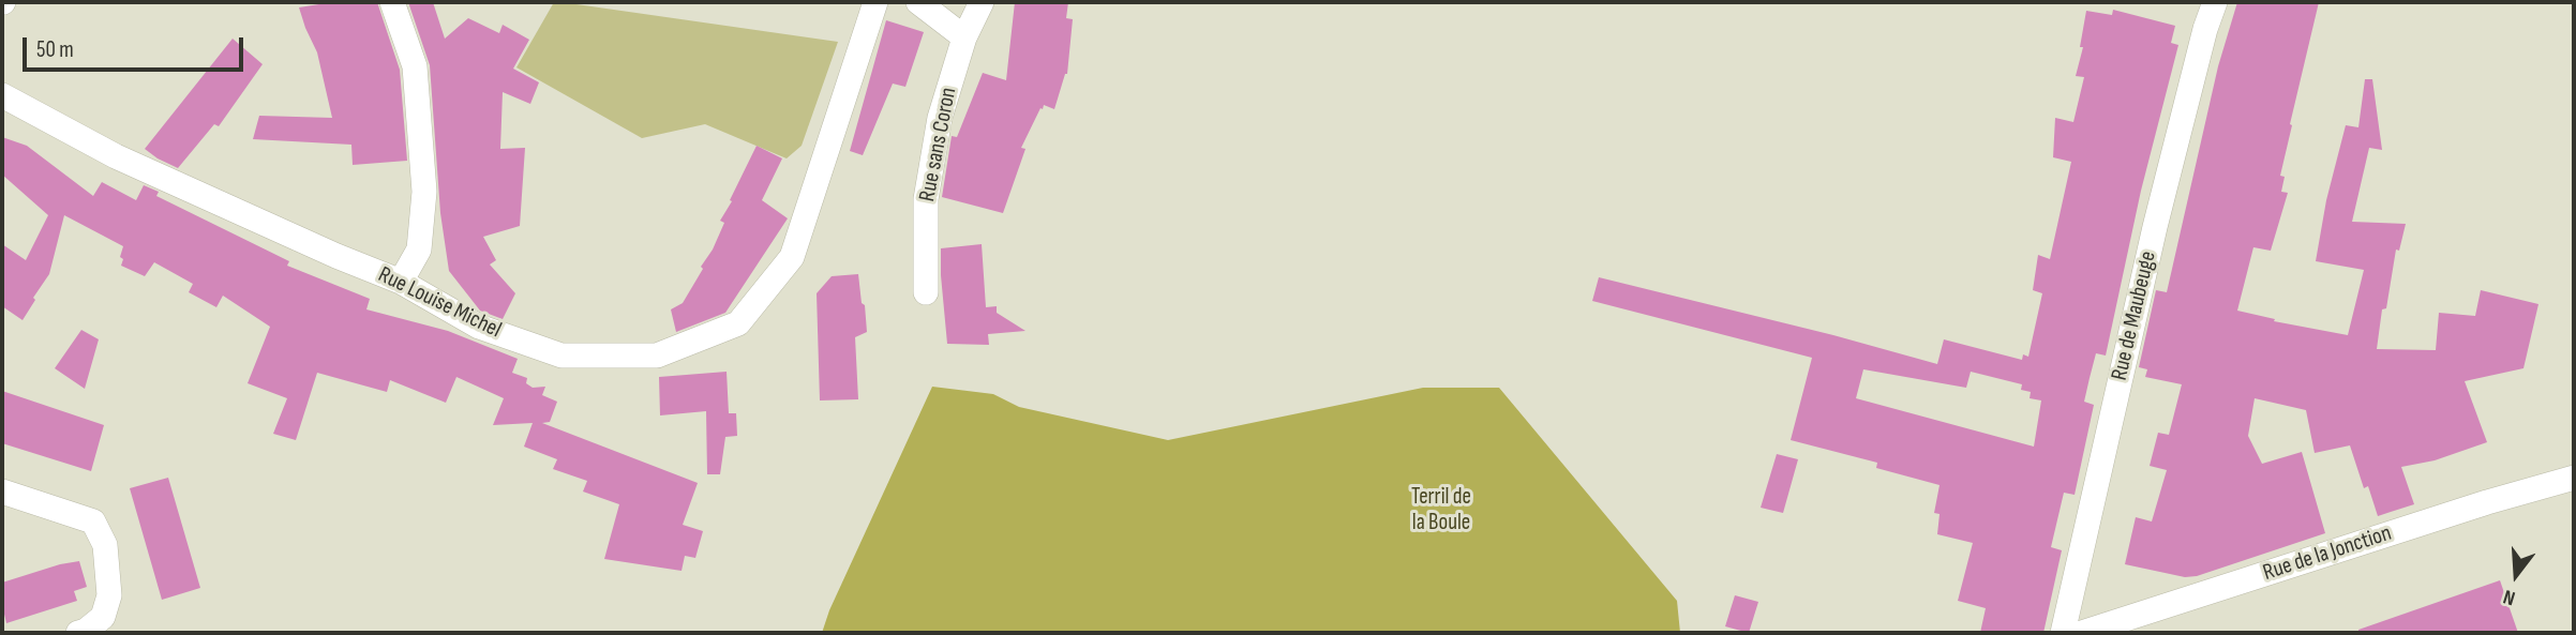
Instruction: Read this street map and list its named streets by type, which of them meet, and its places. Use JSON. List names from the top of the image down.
{
  "streets": {
    "street": [
      "Rue sans Coron",
      "Rue Louise Michel",
      "Rue de Maubeuge",
      "Rue de la Jonction"
    ]
  },
  "parks": ["Terril de la Boule"],
  "scale_bar": "50 m",
  "north": "bottom"
}
